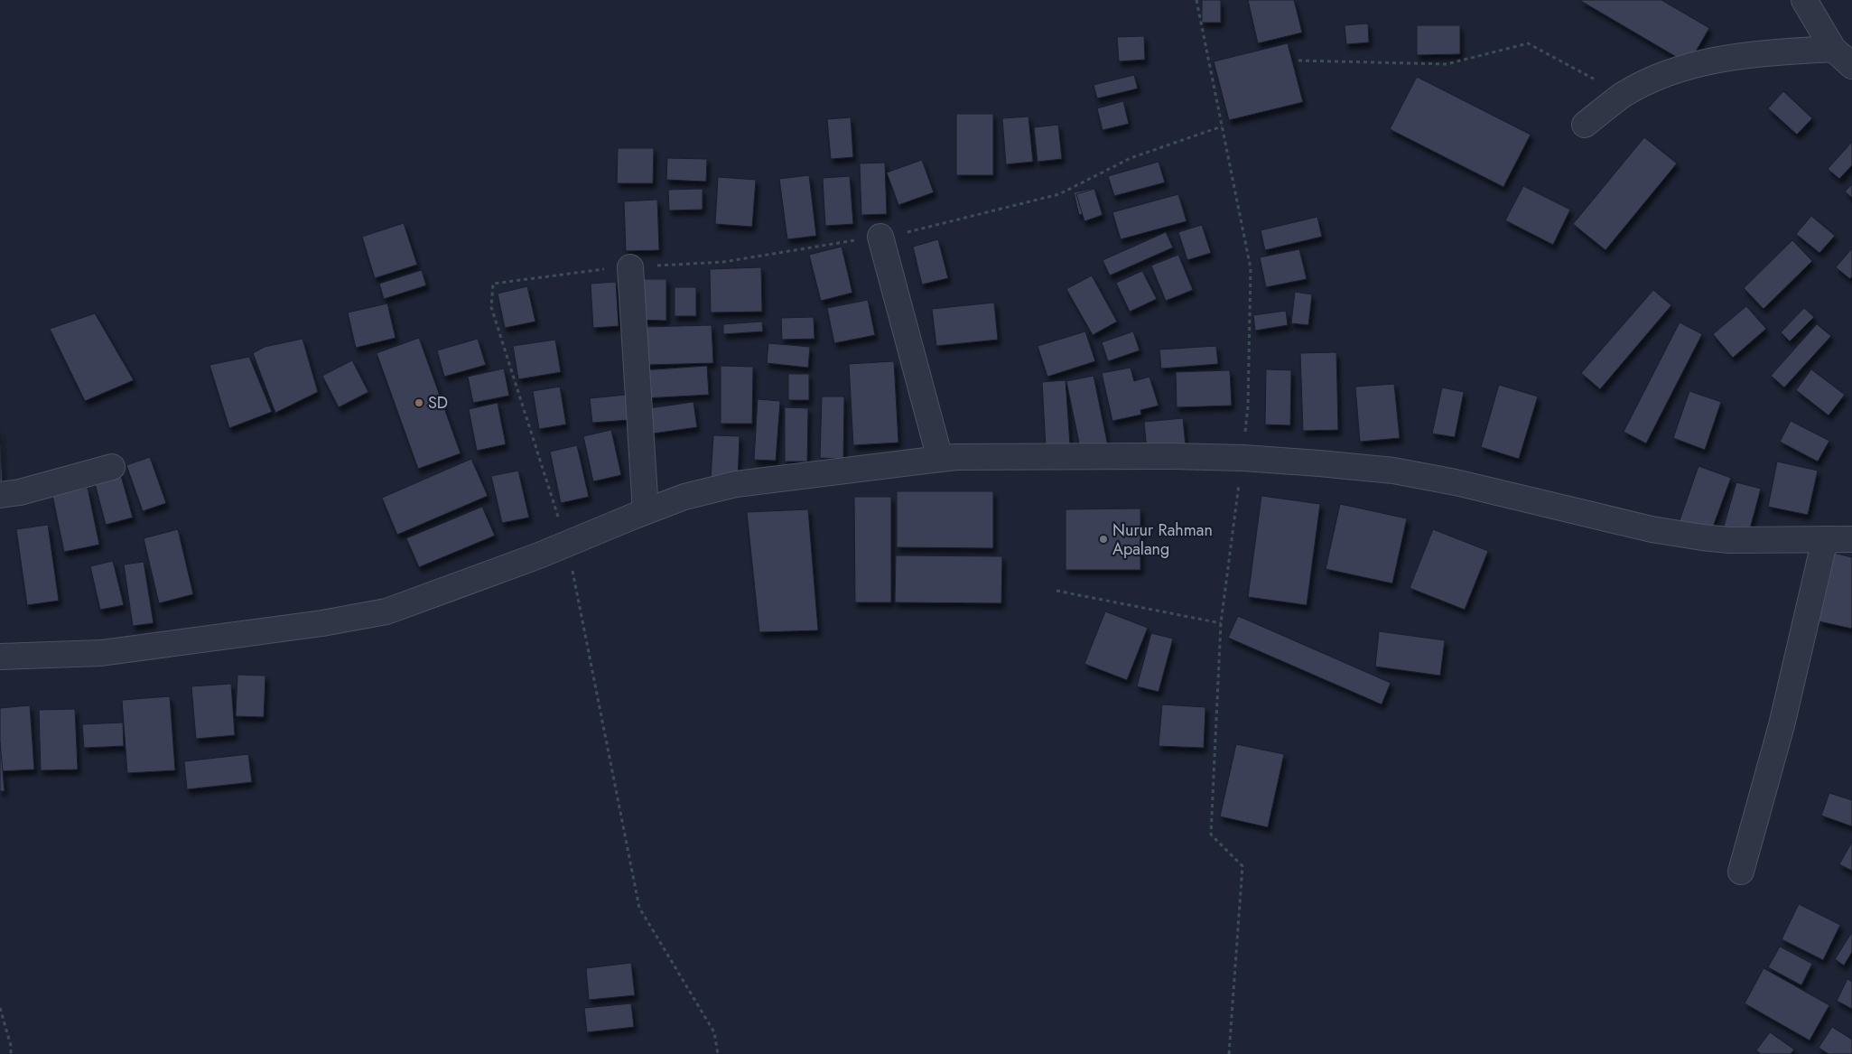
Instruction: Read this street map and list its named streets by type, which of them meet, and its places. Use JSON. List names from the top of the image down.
{
  "places": ["SD", "Nurur Rahman Apalang"]
}
